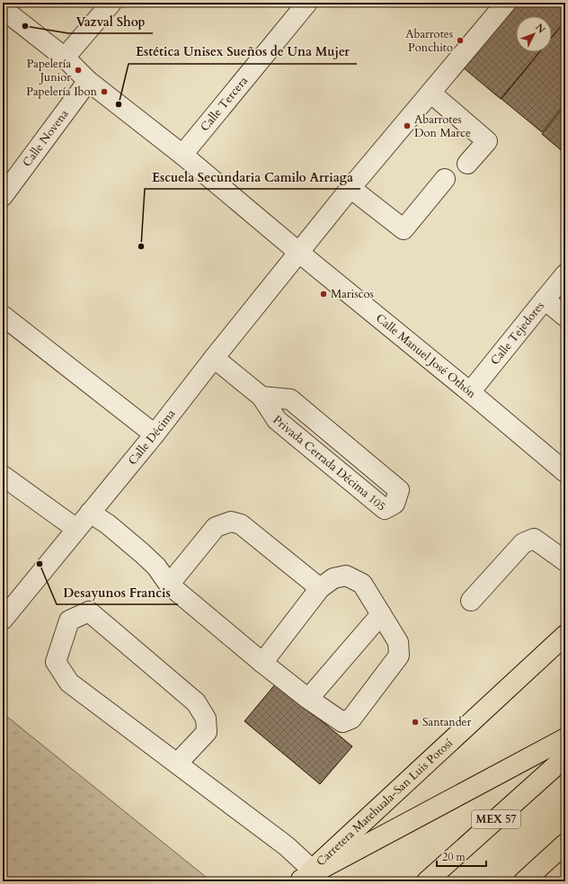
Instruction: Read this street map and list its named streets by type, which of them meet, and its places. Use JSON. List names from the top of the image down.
{
  "streets": {
    "main road": ["Carretera Matehuala-San Luis Potosí", "MEX 57"],
    "street": [
      "Calle Tercera",
      "Calle Novena",
      "Calle Tejedores",
      "Calle Manuel José Othón",
      "Calle Décima",
      "Privada Cerrada Décima 105"
    ]
  },
  "crossings": [
    ["Calle Tercera", "Calle Manuel José Othón"],
    ["Calle Novena", "Calle Manuel José Othón"],
    ["Calle Tejedores", "Calle Manuel José Othón"],
    ["Calle Manuel José Othón", "Calle Décima"],
    ["Calle Décima", "Privada Cerrada Décima 105"]
  ],
  "places": [
    "Vazval Shop",
    "Abarrotes Ponchito",
    "Papelería Junior",
    "Papelería Ibon",
    "Estética Unisex Sueños de Una Mujer",
    "Abarrotes Don Marce",
    "Escuela Secundaria Camilo Arriaga",
    "Mariscos",
    "Desayunos Francis",
    "Santander"
  ],
  "scale_bar": "20 m",
  "north": "top right"
}
